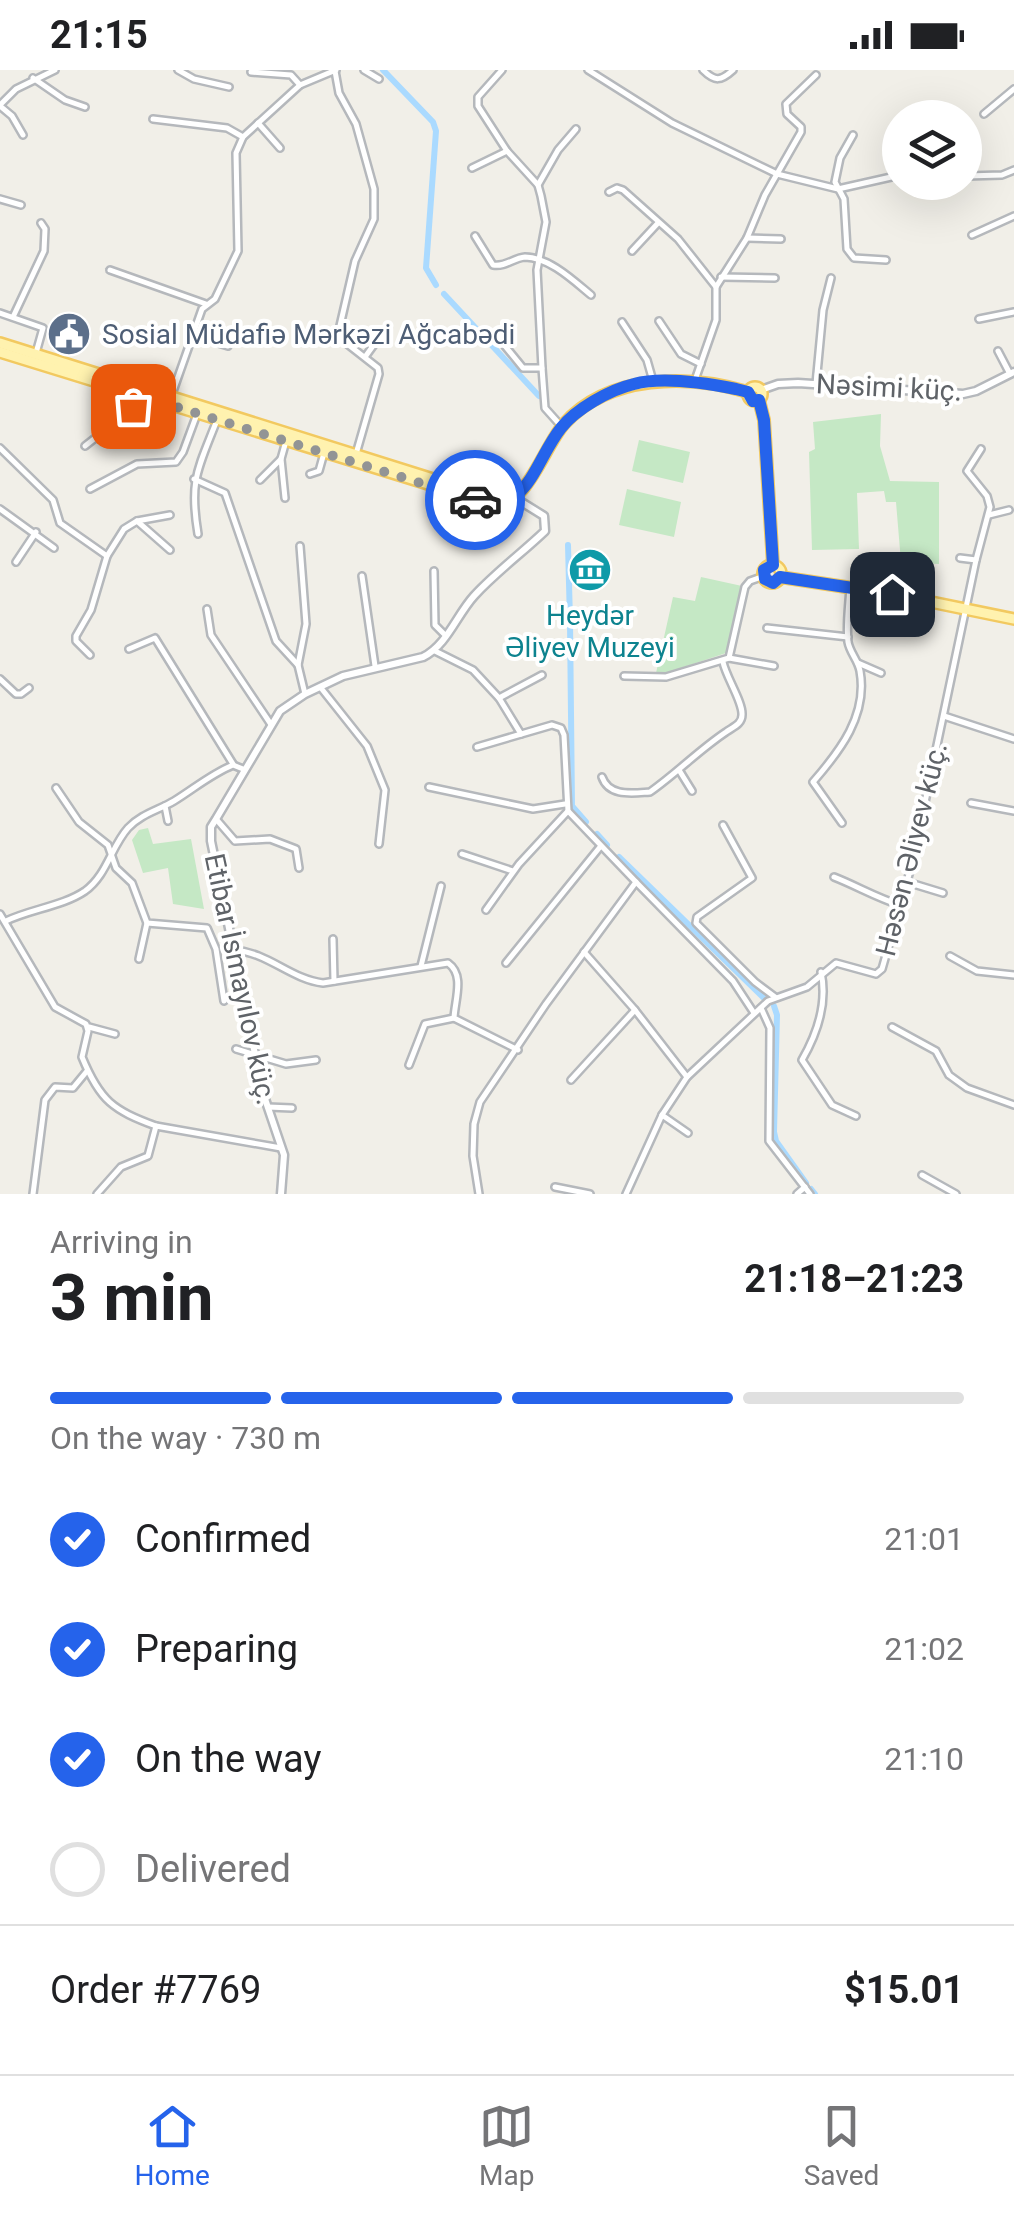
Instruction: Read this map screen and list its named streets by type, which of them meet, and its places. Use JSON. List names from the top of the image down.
{
  "streets": {
    "street": ["Nəsimi küç.", "Həsən Əliyev küç.", "Etibar İsmayılov küç."]
  },
  "places": {
    "public building": ["Sosial Müdafiə Mərkəzi Ağcabədi"],
    "museum": ["Heydər Əliyev Muzeyi"]
  },
  "page": {
    "status": "21:15",
    "heading": ["3 min", "Arriving in", "21:18–21:23"],
    "panel": ["Order #7769", "$15.01"],
    "bar": "On the way · 730 m",
    "list": [
      ["Confirmed", "21:01"],
      ["Preparing", "21:02"],
      ["On the way", "21:10"],
      "Delivered"
    ],
    "tabs": ["Home", "Map", "Saved"]
  }
}
